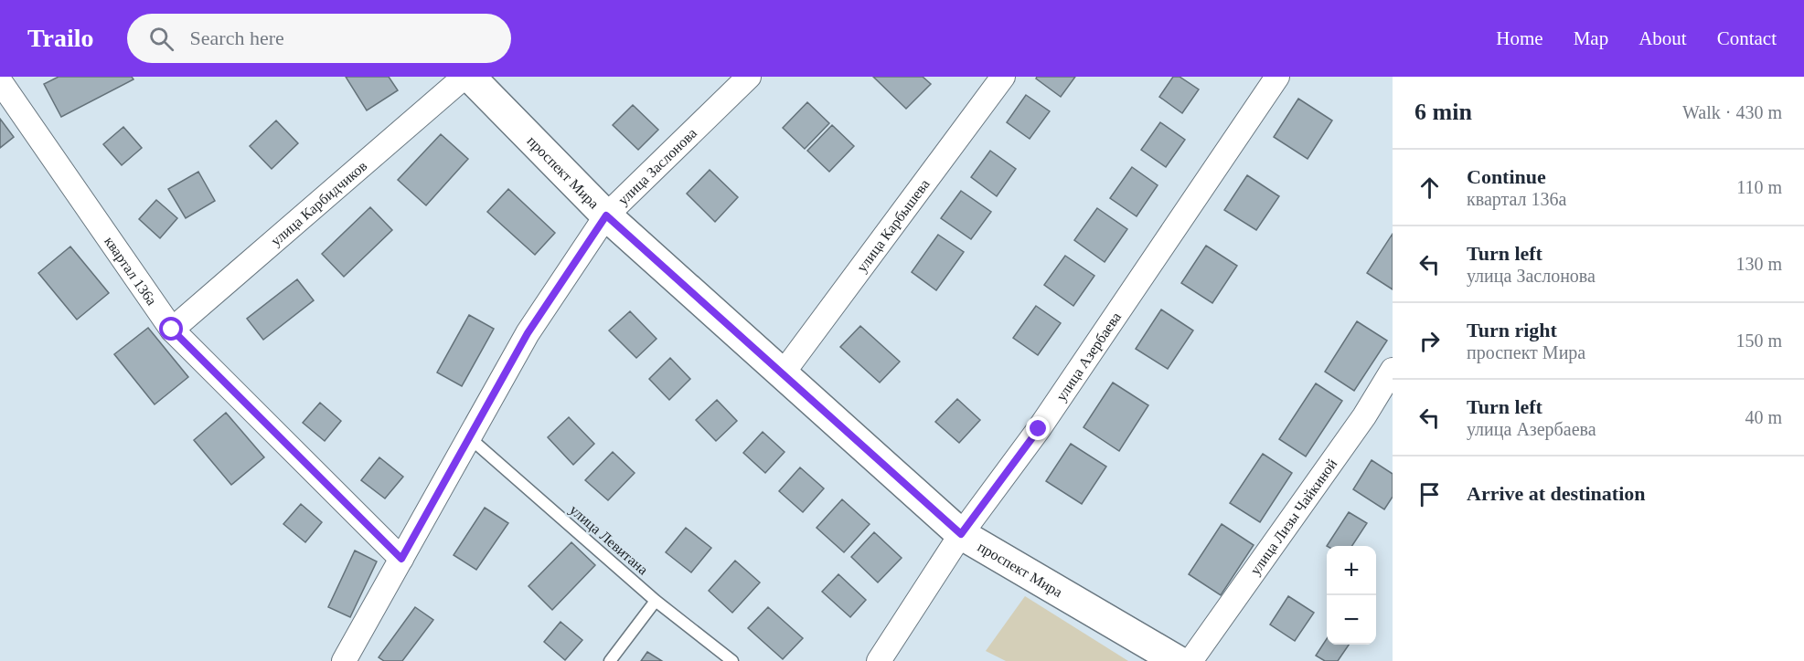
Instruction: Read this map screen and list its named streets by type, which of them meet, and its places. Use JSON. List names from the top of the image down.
{
  "streets": {
    "main road": ["проспект Мира"],
    "street": [
      "улица Заслонова",
      "улица Карбидчиков",
      "улица Карбышева",
      "квартал 136а",
      "улица Азербаева",
      "улица Лизы Чайкиной"
    ],
    "lane": ["улица Левитана"]
  },
  "crossings": [
    ["улица Заслонова", "проспект Мира"],
    ["улица Заслонова", "квартал 136а"],
    ["улица Заслонова", "улица Левитана"],
    ["проспект Мира", "улица Карбышева"],
    ["проспект Мира", "улица Азербаева"],
    ["улица Карбидчиков", "квартал 136а"]
  ],
  "page": {
    "header": "Trailo",
    "search": "Search here",
    "nav": [
      "Home",
      "Map",
      "About",
      "Contact"
    ],
    "heading": ["6 min", "Walk · 430 m"],
    "list": [
      ["Continue", "квартал 136а", "110 m"],
      ["Turn left", "улица Заслонова", "130 m"],
      ["Turn right", "проспект Мира", "150 m"],
      ["Turn left", "улица Азербаева", "40 m"],
      "Arrive at destination"
    ],
    "map_buttons": ["+", "−"]
  }
}
